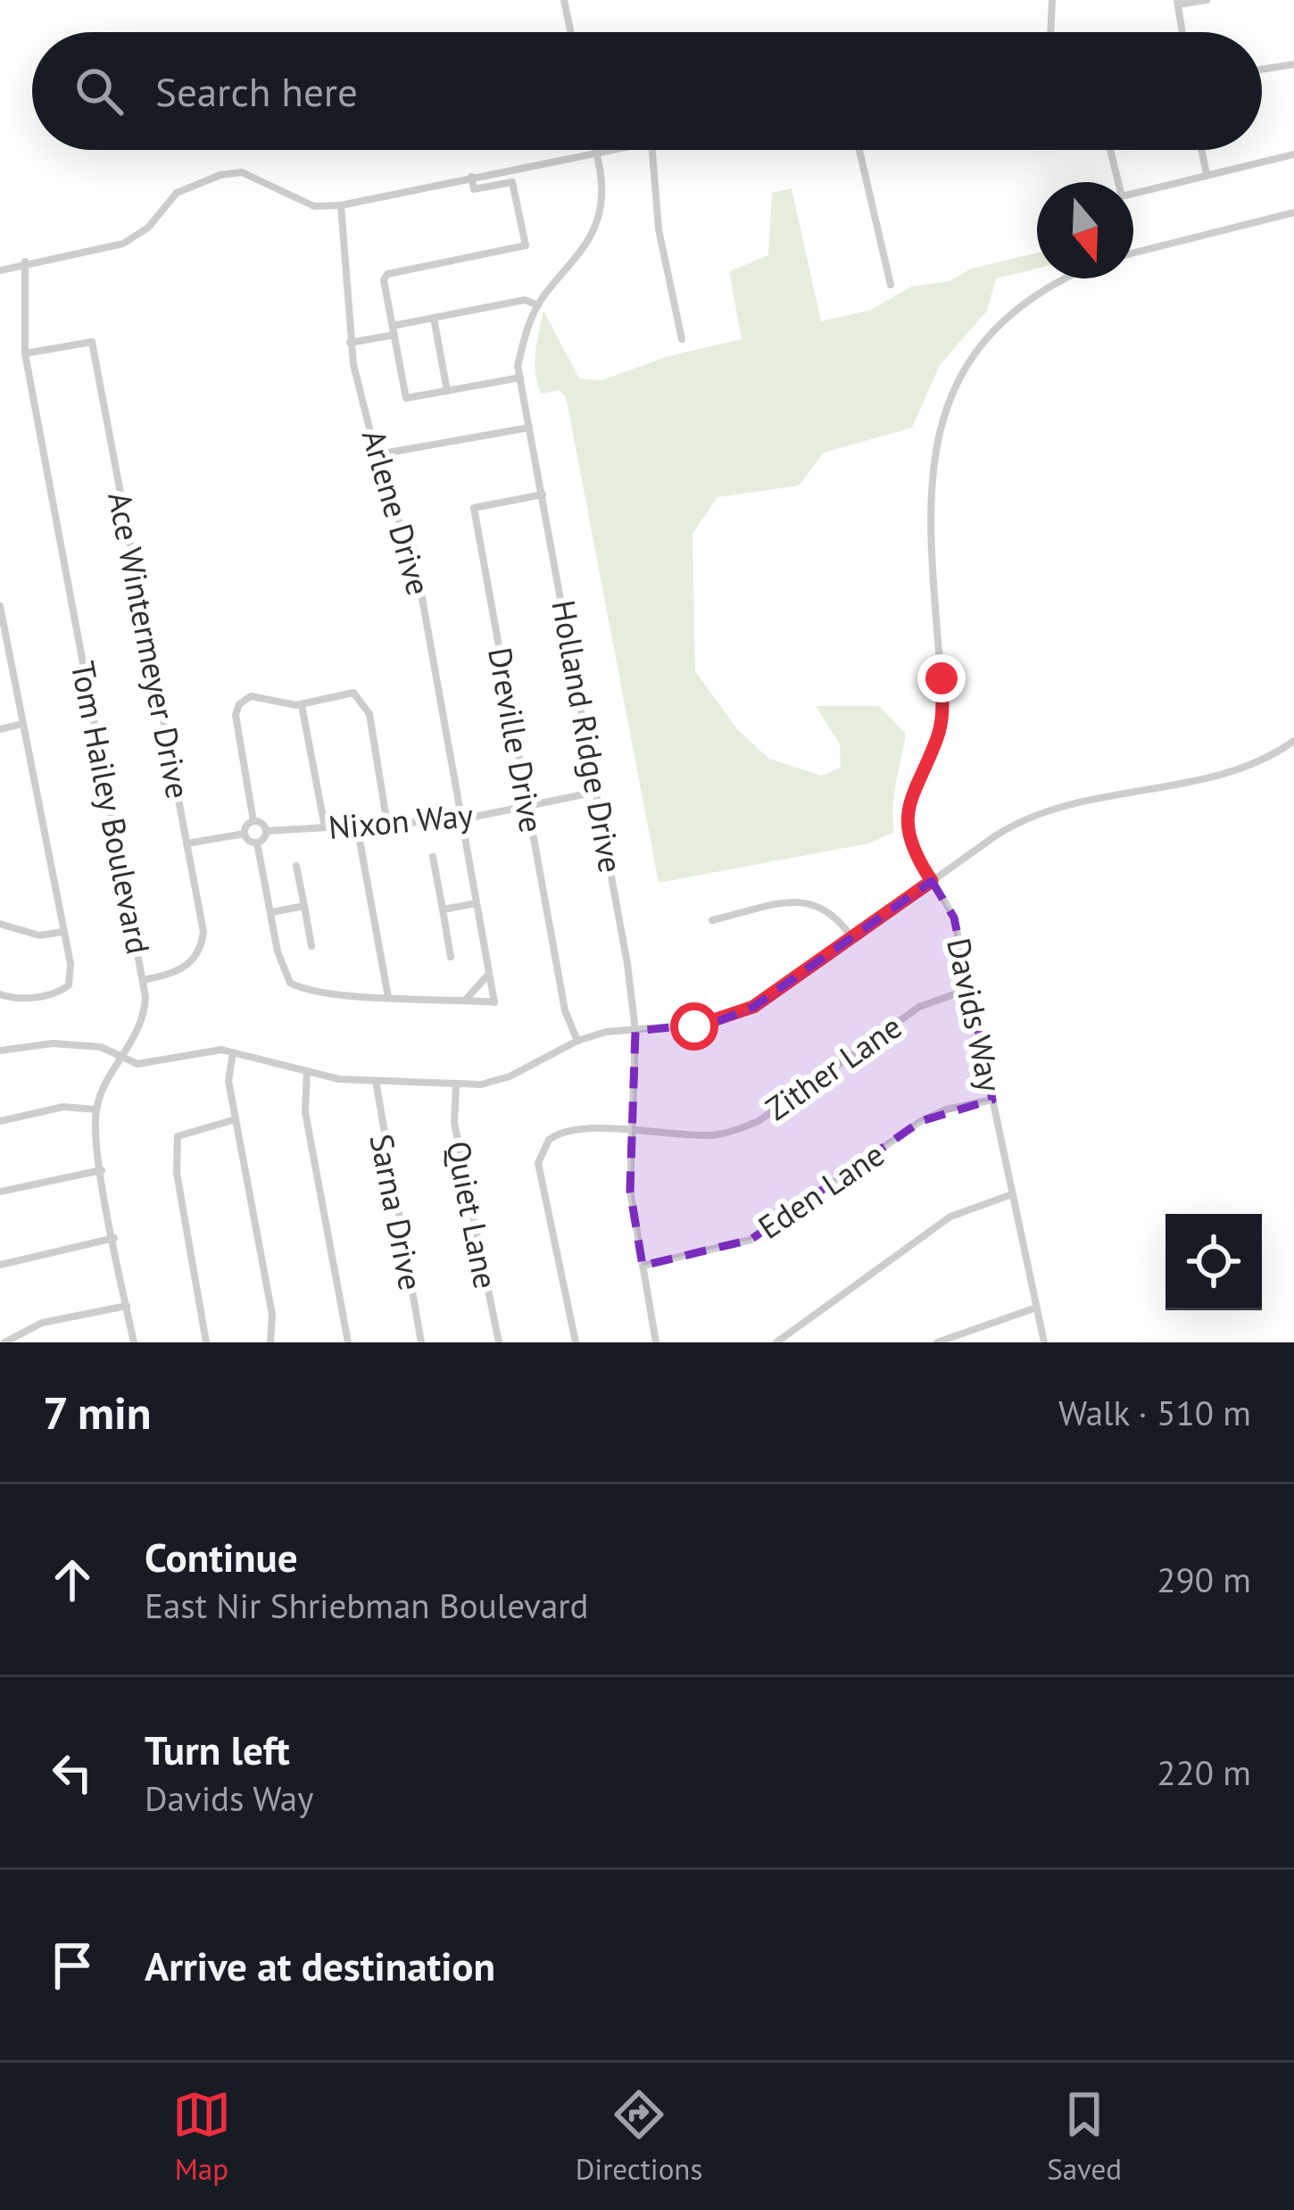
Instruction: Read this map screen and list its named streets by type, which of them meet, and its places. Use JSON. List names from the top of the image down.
{
  "streets": {
    "street": [
      "Arlene Drive",
      "Ace Wintermeyer Drive",
      "Holland Ridge Drive",
      "Dreville Drive",
      "Tom Hailey Boulevard",
      "Nixon Way",
      "Davids Way",
      "Zither Lane",
      "Eden Lane",
      "Sarna Drive",
      "Quiet Lane"
    ]
  },
  "crossings": [
    ["Arlene Drive", "Nixon Way"],
    ["Ace Wintermeyer Drive", "Tom Hailey Boulevard"],
    ["Holland Ridge Drive", "Dreville Drive"],
    ["Holland Ridge Drive", "Nixon Way"],
    ["Holland Ridge Drive", "Zither Lane"],
    ["Holland Ridge Drive", "Eden Lane"],
    ["Dreville Drive", "Nixon Way"],
    ["Davids Way", "Zither Lane"],
    ["Davids Way", "Eden Lane"]
  ],
  "north": "bottom",
  "page": {
    "search": "Search here",
    "heading": ["7 min", "Walk · 510 m"],
    "list": [
      ["Continue", "East Nir Shriebman Boulevard", "290 m"],
      ["Turn left", "Davids Way", "220 m"],
      "Arrive at destination"
    ],
    "nav": ["Map", "Directions", "Saved"]
  }
}
